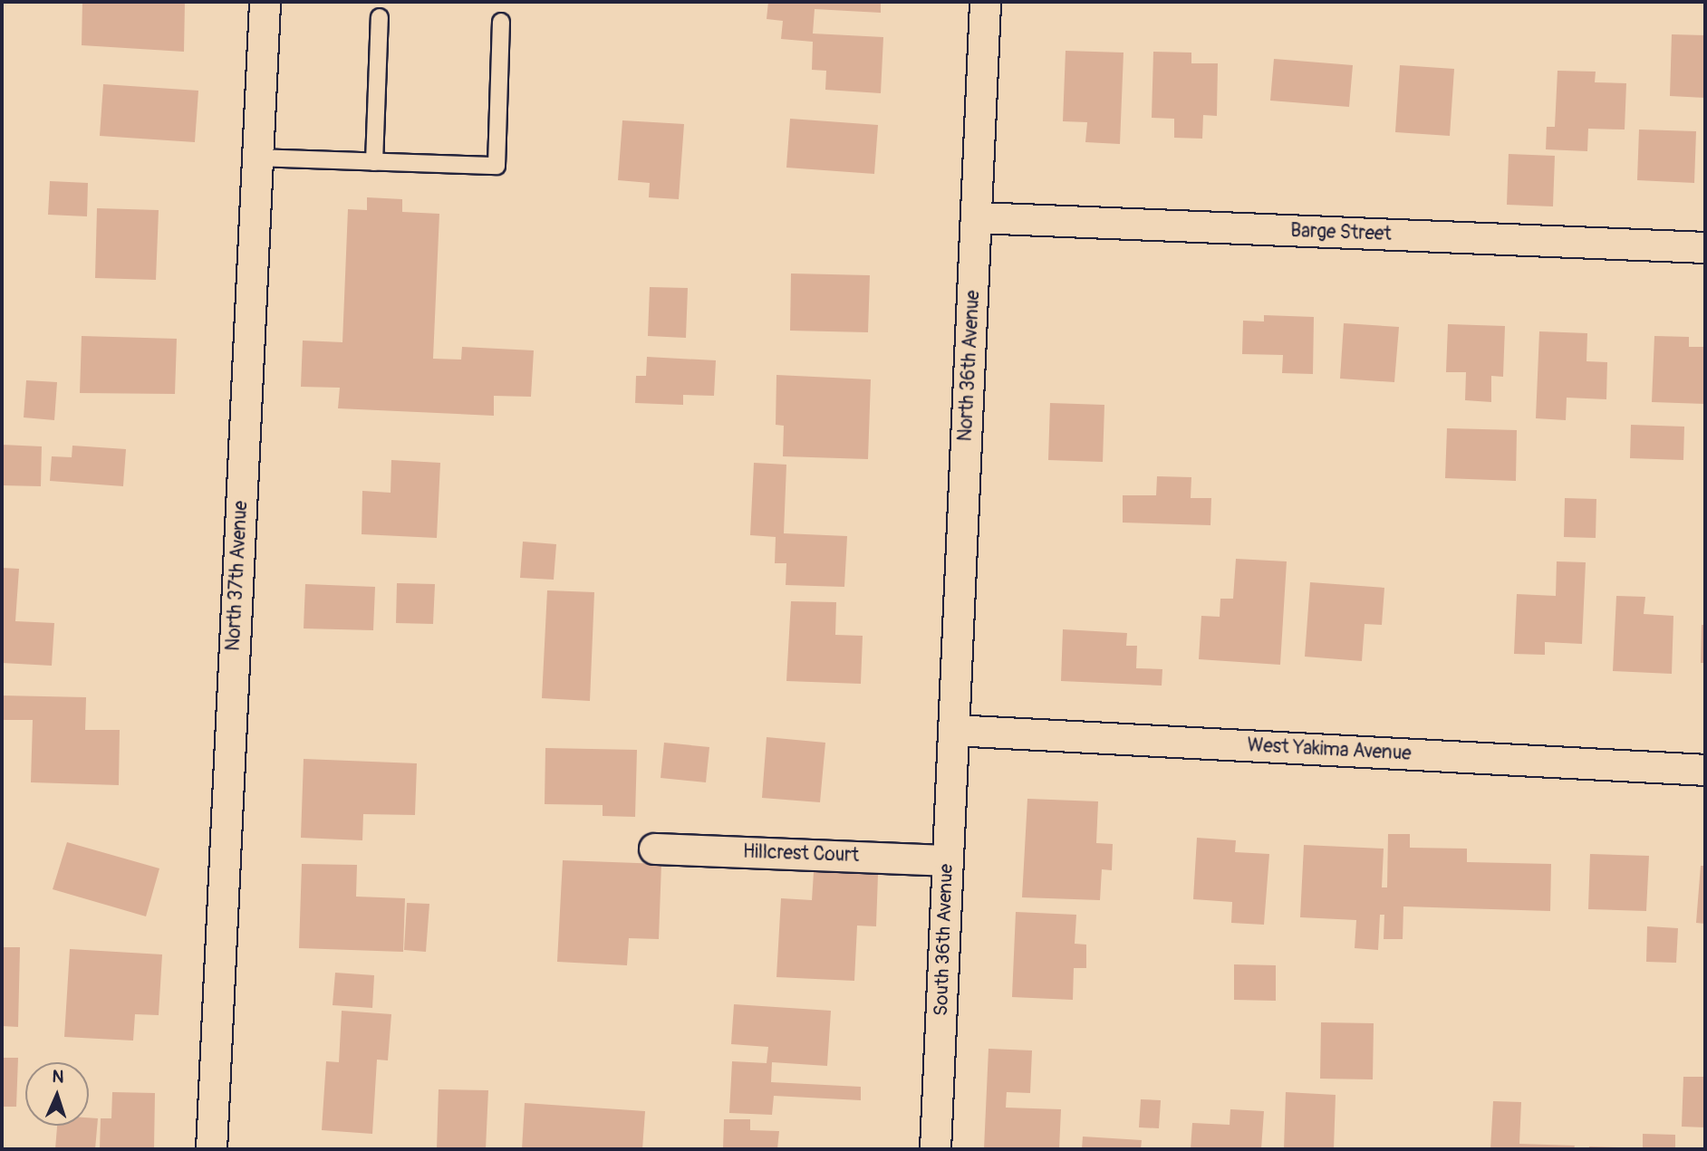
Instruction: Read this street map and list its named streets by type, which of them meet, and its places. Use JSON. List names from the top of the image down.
{
  "streets": {
    "street": [
      "Barge Street",
      "North 36th Avenue",
      "North 37th Avenue",
      "West Yakima Avenue",
      "Hillcrest Court",
      "South 36th Avenue"
    ]
  },
  "crossings": [
    ["Barge Street", "North 36th Avenue"],
    ["North 36th Avenue", "West Yakima Avenue"],
    ["North 36th Avenue", "South 36th Avenue"],
    ["West Yakima Avenue", "South 36th Avenue"],
    ["Hillcrest Court", "South 36th Avenue"]
  ],
  "north": "top"
}
